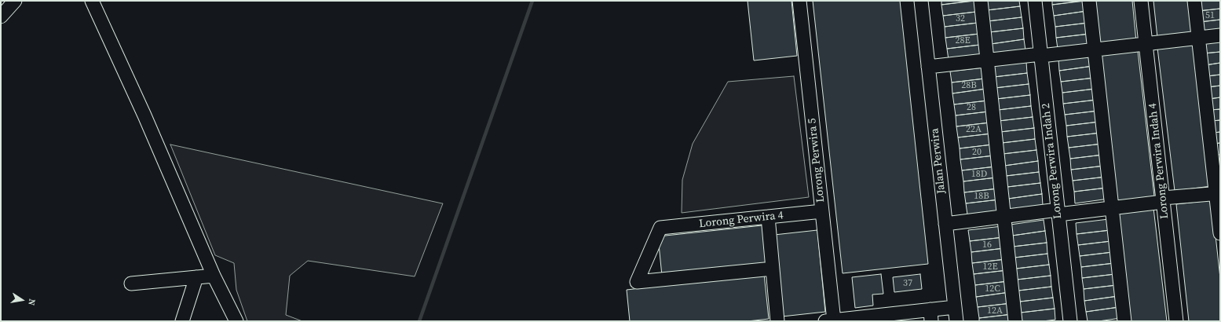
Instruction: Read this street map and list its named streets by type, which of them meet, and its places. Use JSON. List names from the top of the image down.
{
  "streets": {
    "street": [
      "Lorong Perwira 5",
      "Jalan Perwira",
      "Lorong Perwira Indah 2",
      "Lorong Perwira Indah 4",
      "Lorong Perwira 4"
    ]
  },
  "crossings": [
    ["Lorong Perwira 5", "Lorong Perwira 4"]
  ],
  "house_numbers": [
    "51",
    "32",
    "28E",
    "28B",
    "28",
    "22A",
    "20",
    "18D",
    "18B",
    "16",
    "12E",
    "37",
    "12C",
    "12A"
  ],
  "north": "right"
}
